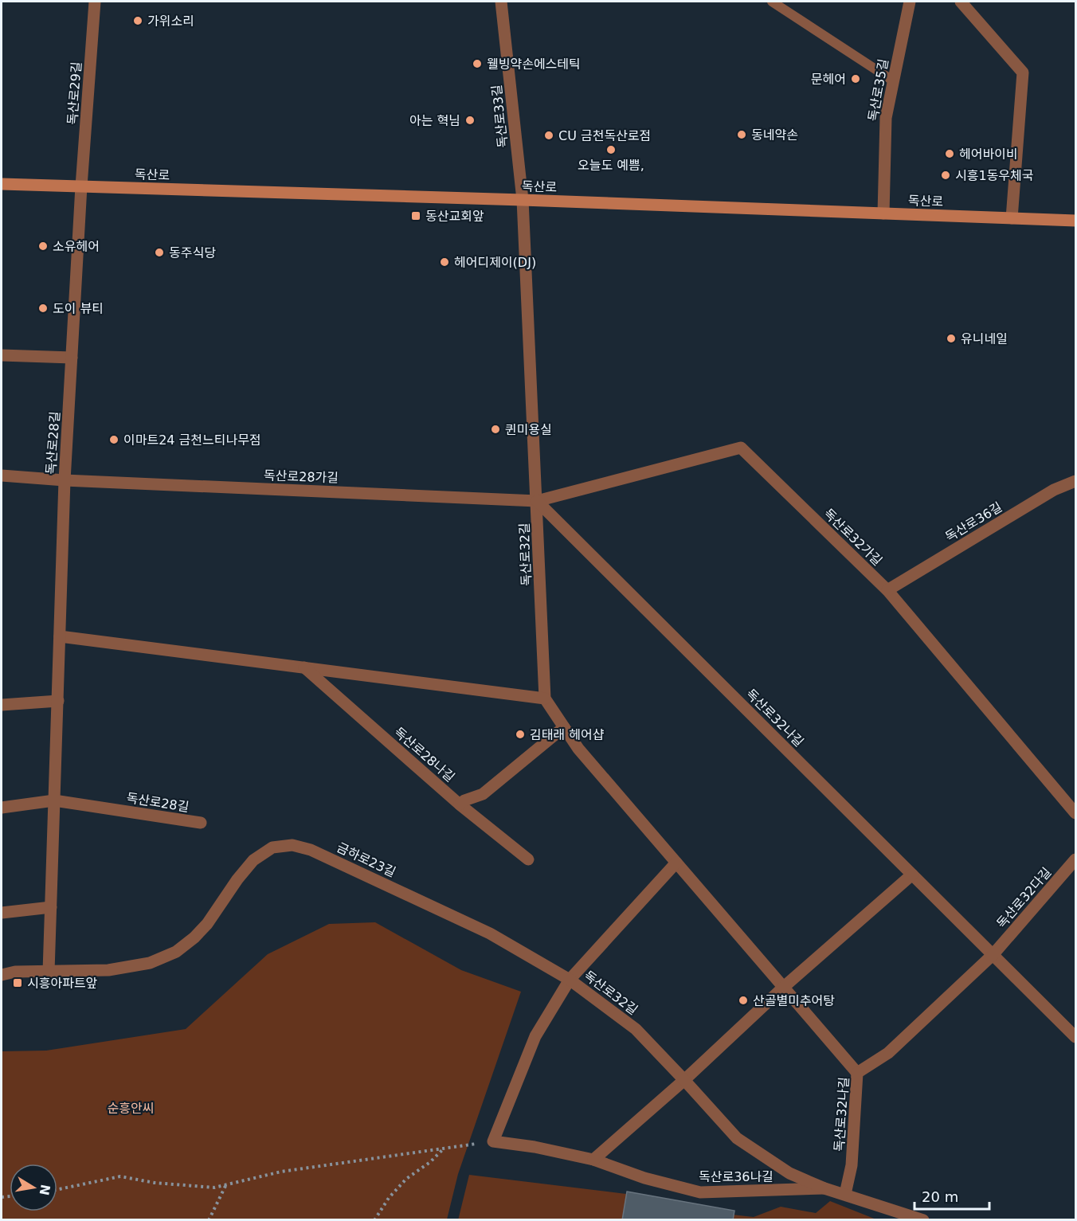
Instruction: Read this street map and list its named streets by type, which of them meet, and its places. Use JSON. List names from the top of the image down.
{
  "streets": {
    "main road": ["독산로"],
    "street": [
      "독산로35길",
      "독산로29길",
      "독산로33길",
      "독산로28길",
      "독산로28가길",
      "독산로36길",
      "독산로32가길",
      "독산로32길",
      "독산로32나길",
      "독산로28나길",
      "금하로23길",
      "독산로32다길",
      "독산로36나길"
    ]
  },
  "crossings": [
    ["독산로35길", "독산로"],
    ["독산로29길", "독산로"],
    ["독산로29길", "독산로28길"],
    ["독산로33길", "독산로"],
    ["독산로33길", "독산로32길"],
    ["독산로", "독산로28길"],
    ["독산로", "독산로32길"],
    ["독산로28길", "독산로28가길"],
    ["독산로28길", "금하로23길"],
    ["독산로28가길", "독산로32가길"],
    ["독산로28가길", "독산로32길"],
    ["독산로28가길", "독산로32나길"],
    ["독산로36길", "독산로32가길"],
    ["독산로32가길", "독산로32길"],
    ["독산로32가길", "독산로32나길"],
    ["독산로32길", "독산로32나길"],
    ["독산로32길", "금하로23길"],
    ["독산로32길", "독산로36나길"],
    ["독산로32나길", "독산로32다길"],
    ["독산로32나길", "독산로36나길"]
  ],
  "parks": ["순흥안씨"],
  "places": {
    "other": [
      "가위소리",
      "웰빙약손에스테틱",
      "문헤어",
      "아는 혁님",
      "동네약손",
      "CU 금천독산로점",
      "오늘도 예쁨,",
      "헤어바이비",
      "시흥1동우체국",
      "소유헤어",
      "동주식당",
      "헤어디제이(DJ)",
      "도이 뷰티",
      "유니네일",
      "퀸미용실",
      "이마트24 금천느티나무점",
      "김태래 헤어샵",
      "산골별미추어탕"
    ],
    "transit": ["동산교회앞", "시흥아파트앞"]
  },
  "scale_bar": "20 m",
  "north": "right"
}
